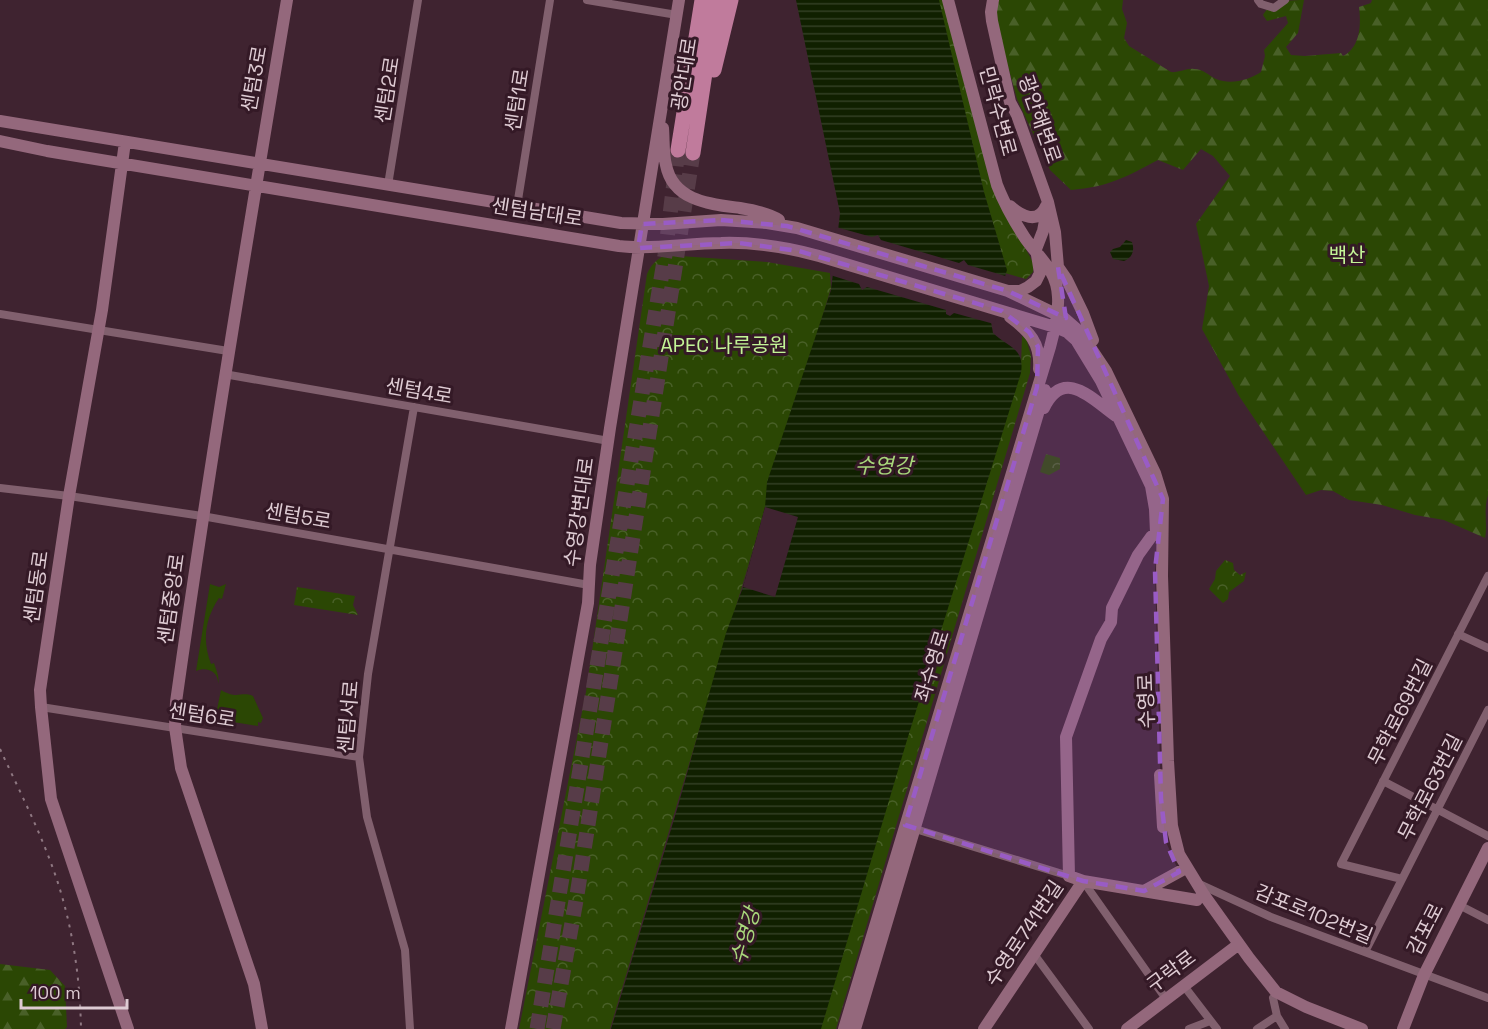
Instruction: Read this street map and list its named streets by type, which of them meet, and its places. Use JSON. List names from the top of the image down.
{
  "streets": {
    "highway": ["광안대로"],
    "main road": [
      "센텀3로",
      "민락수변로",
      "광안해변로",
      "센텀남대로",
      "수영강변대로",
      "센텀동로",
      "센텀중앙로",
      "좌수영로",
      "수영로",
      "감포로",
      "수영로741번길",
      "구락로"
    ],
    "street": [
      "센텀2로",
      "센텀1로",
      "센텀4로",
      "센텀5로",
      "무학로69번길",
      "센텀6로",
      "센텀서로",
      "무학로63번길",
      "감포로102번길"
    ]
  },
  "crossings": [
    ["센텀3로", "센텀남대로"],
    ["센텀3로", "센텀중앙로"],
    ["센텀2로", "센텀남대로"],
    ["센텀1로", "센텀남대로"],
    ["민락수변로", "광안해변로"],
    ["민락수변로", "센텀남대로"],
    ["민락수변로", "좌수영로"],
    ["민락수변로", "수영로"],
    ["센텀남대로", "수영강변대로"],
    ["센텀남대로", "센텀동로"],
    ["센텀남대로", "센텀중앙로"],
    ["센텀남대로", "좌수영로"],
    ["센텀남대로", "수영로"],
    ["센텀4로", "수영강변대로"],
    ["센텀4로", "센텀중앙로"],
    ["센텀4로", "센텀서로"],
    ["수영강변대로", "센텀5로"],
    ["센텀5로", "센텀동로"],
    ["센텀5로", "센텀중앙로"],
    ["센텀5로", "센텀서로"],
    ["센텀동로", "센텀6로"],
    ["센텀중앙로", "센텀6로"],
    ["좌수영로", "수영로"],
    ["수영로", "감포로102번길"],
    ["수영로", "수영로741번길"],
    ["수영로", "구락로"],
    ["무학로69번길", "무학로63번길"],
    ["센텀6로", "센텀서로"],
    ["무학로63번길", "감포로102번길"],
    ["감포로102번길", "감포로"]
  ],
  "water": ["수영강"],
  "parks": ["백산", "APEC 나루공원"],
  "scale_bar": "100 m"
}
